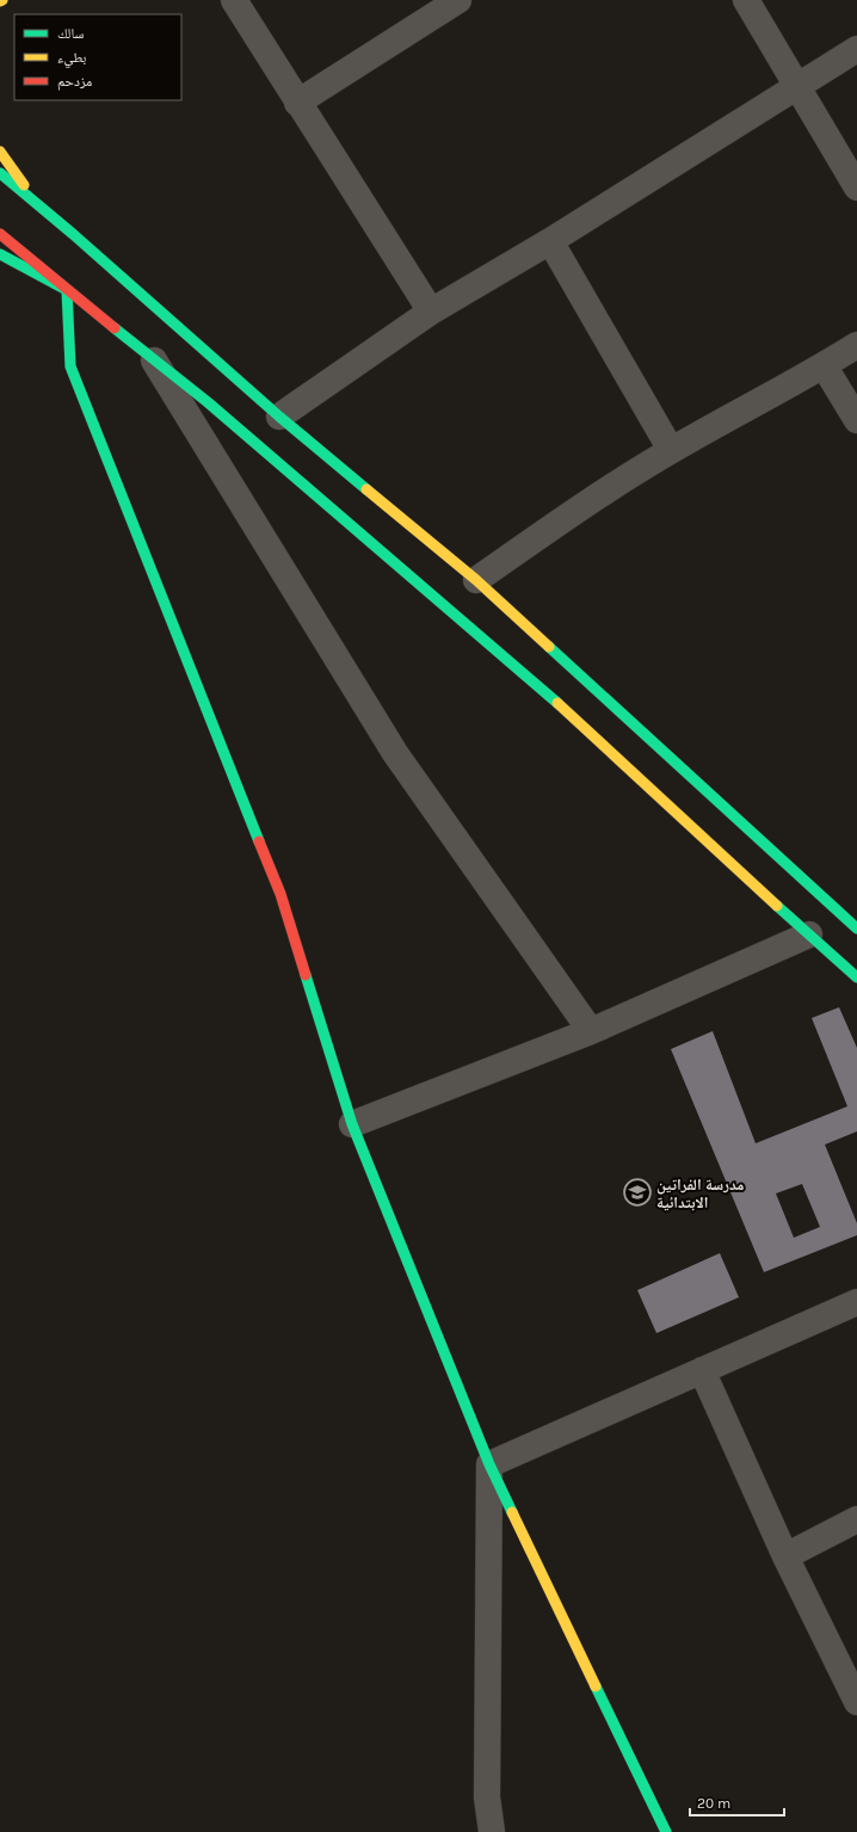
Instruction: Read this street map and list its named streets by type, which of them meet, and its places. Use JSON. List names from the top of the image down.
{
  "places": {
    "school or university": ["مدرسة الفراتين الابتدائية"]
  },
  "legend": ["سالك", "بطيء", "مزدحم"],
  "scale_bar": "20 m"
}
